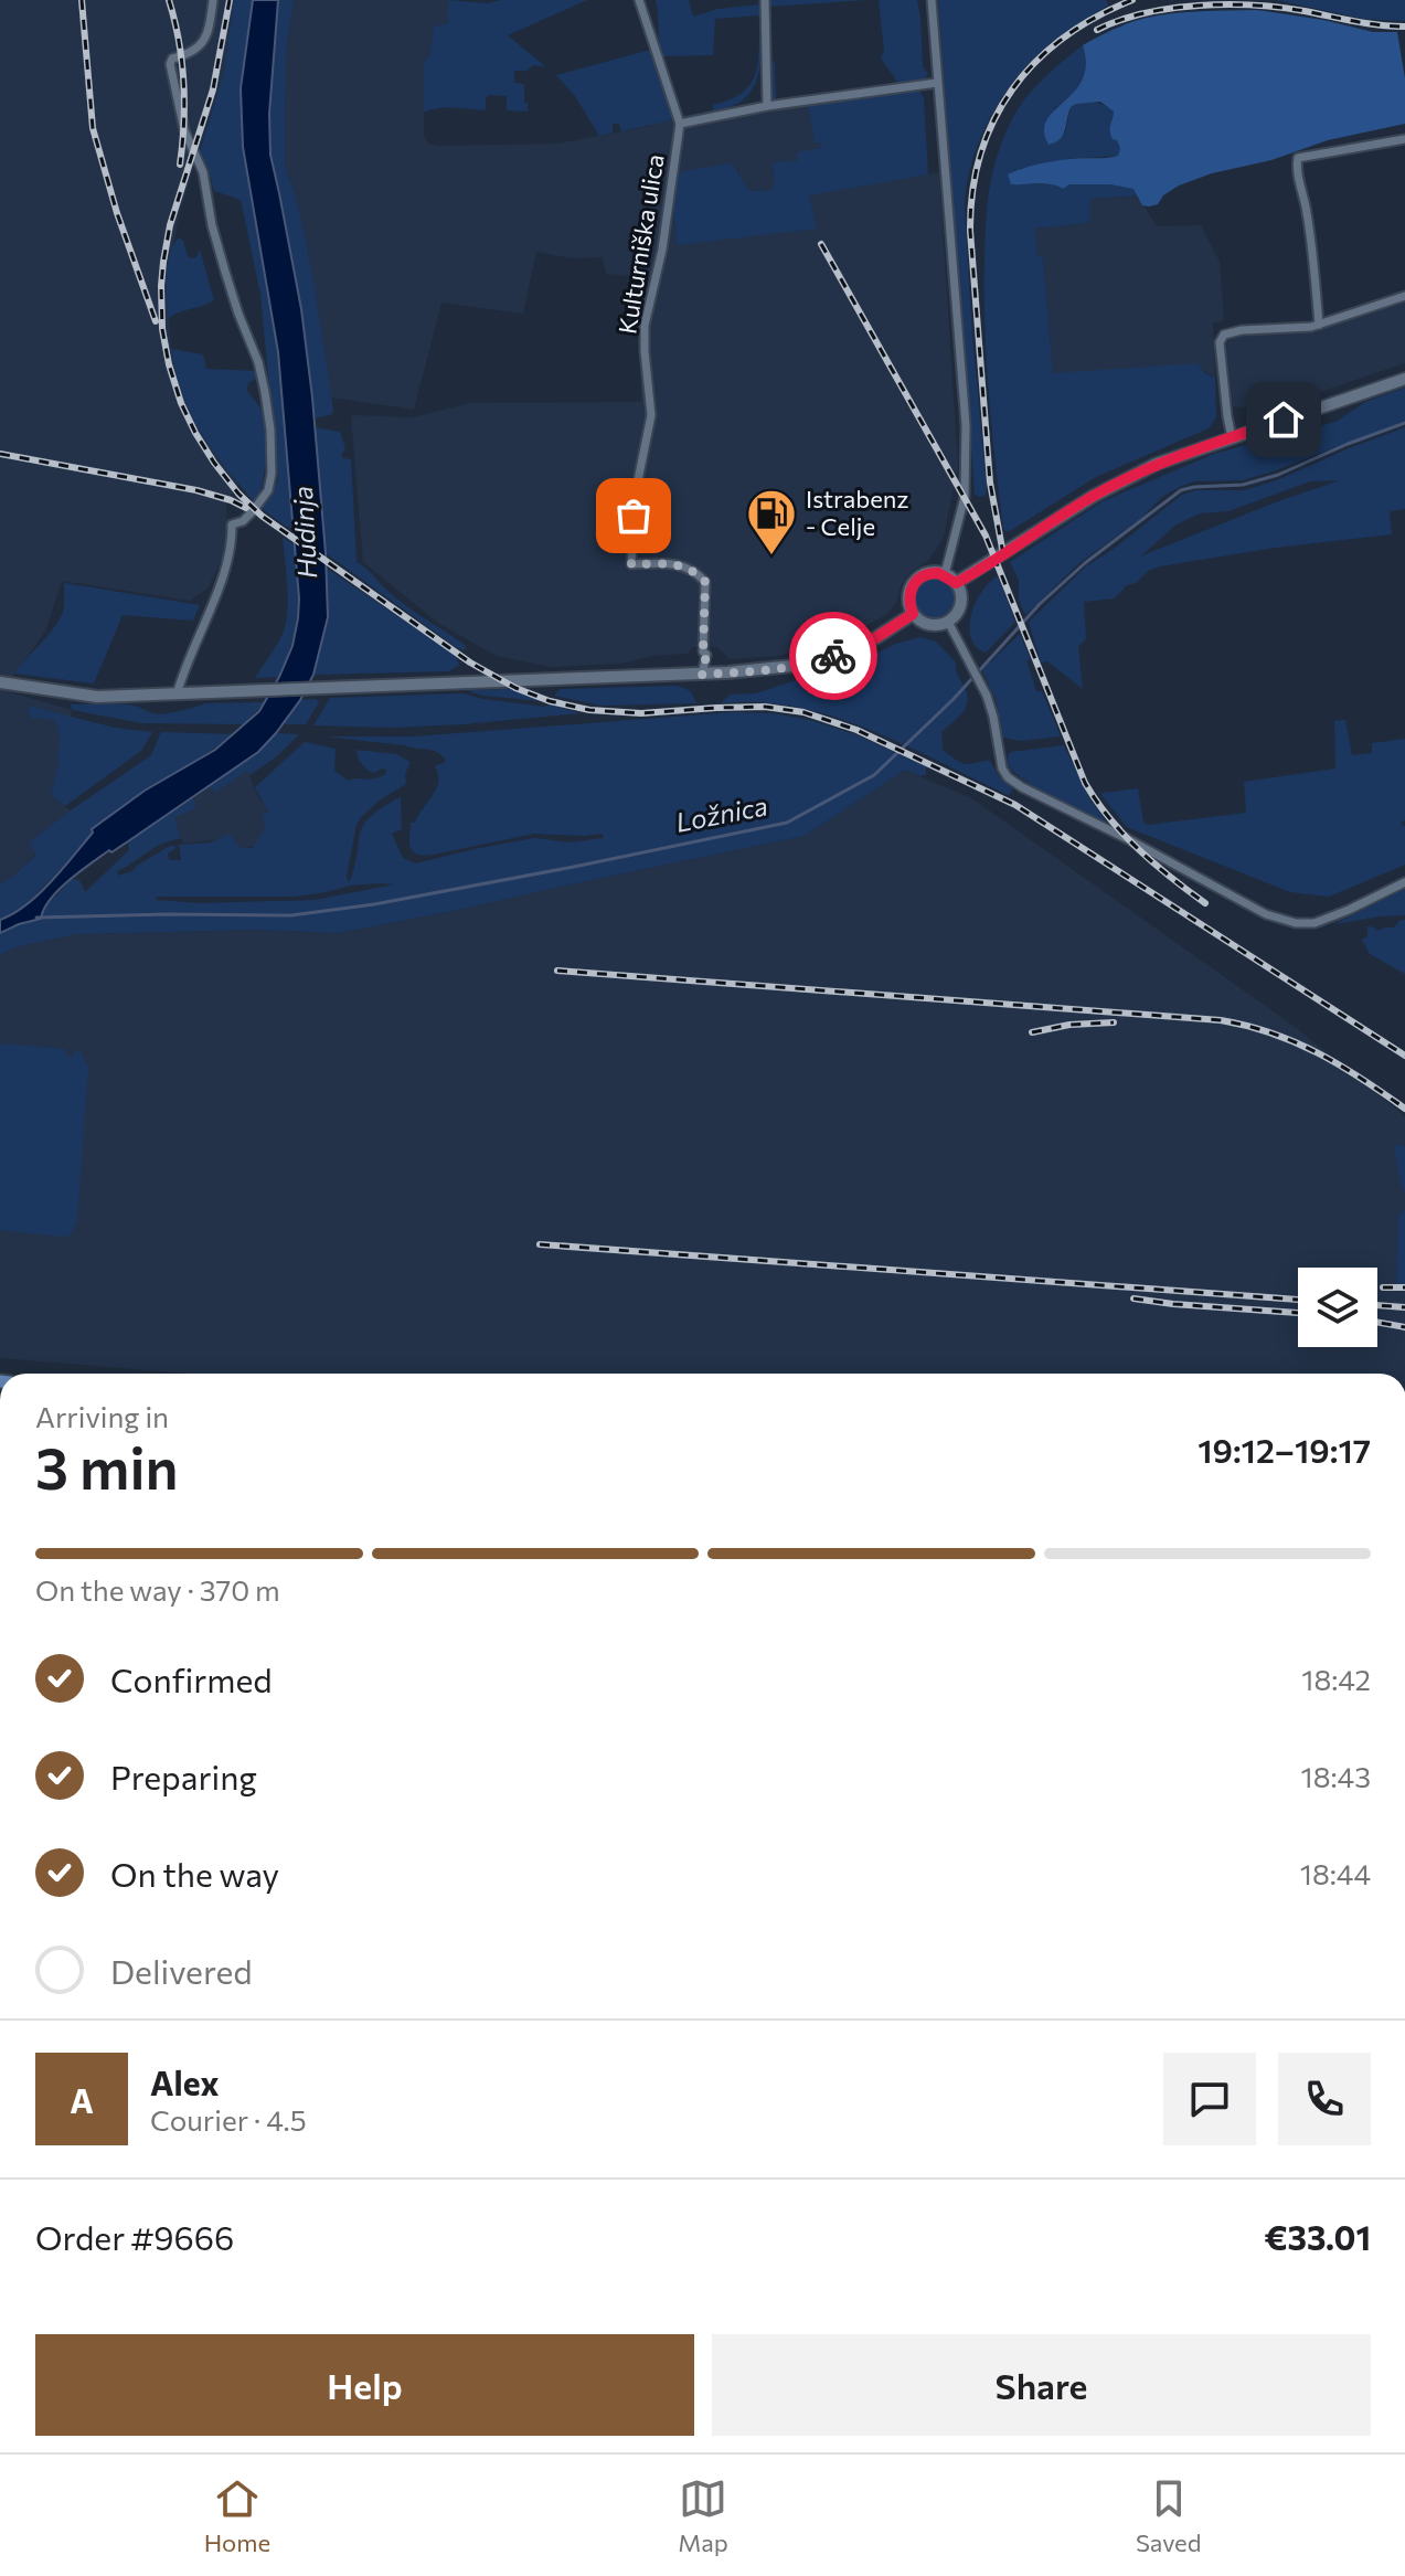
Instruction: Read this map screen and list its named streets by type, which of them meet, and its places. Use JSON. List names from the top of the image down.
{
  "streets": {
    "street": ["Kulturniška ulica"]
  },
  "water": ["Hudinja", "Ložnica"],
  "places": {
    "fuel station": ["Istrabenz - Celje"]
  },
  "page": {
    "heading": ["3 min", "Arriving in", "19:12–19:17"],
    "panel": [
      "Alex",
      "Courier · 4.5",
      "Order #9666",
      "€33.01"
    ],
    "bar": "On the way · 370 m",
    "list": [
      ["Confirmed", "18:42"],
      ["Preparing", "18:43"],
      ["On the way", "18:44"],
      "Delivered"
    ],
    "round": "A",
    "buttons": ["Help", "Share"],
    "tabs": ["Home", "Map", "Saved"]
  }
}
